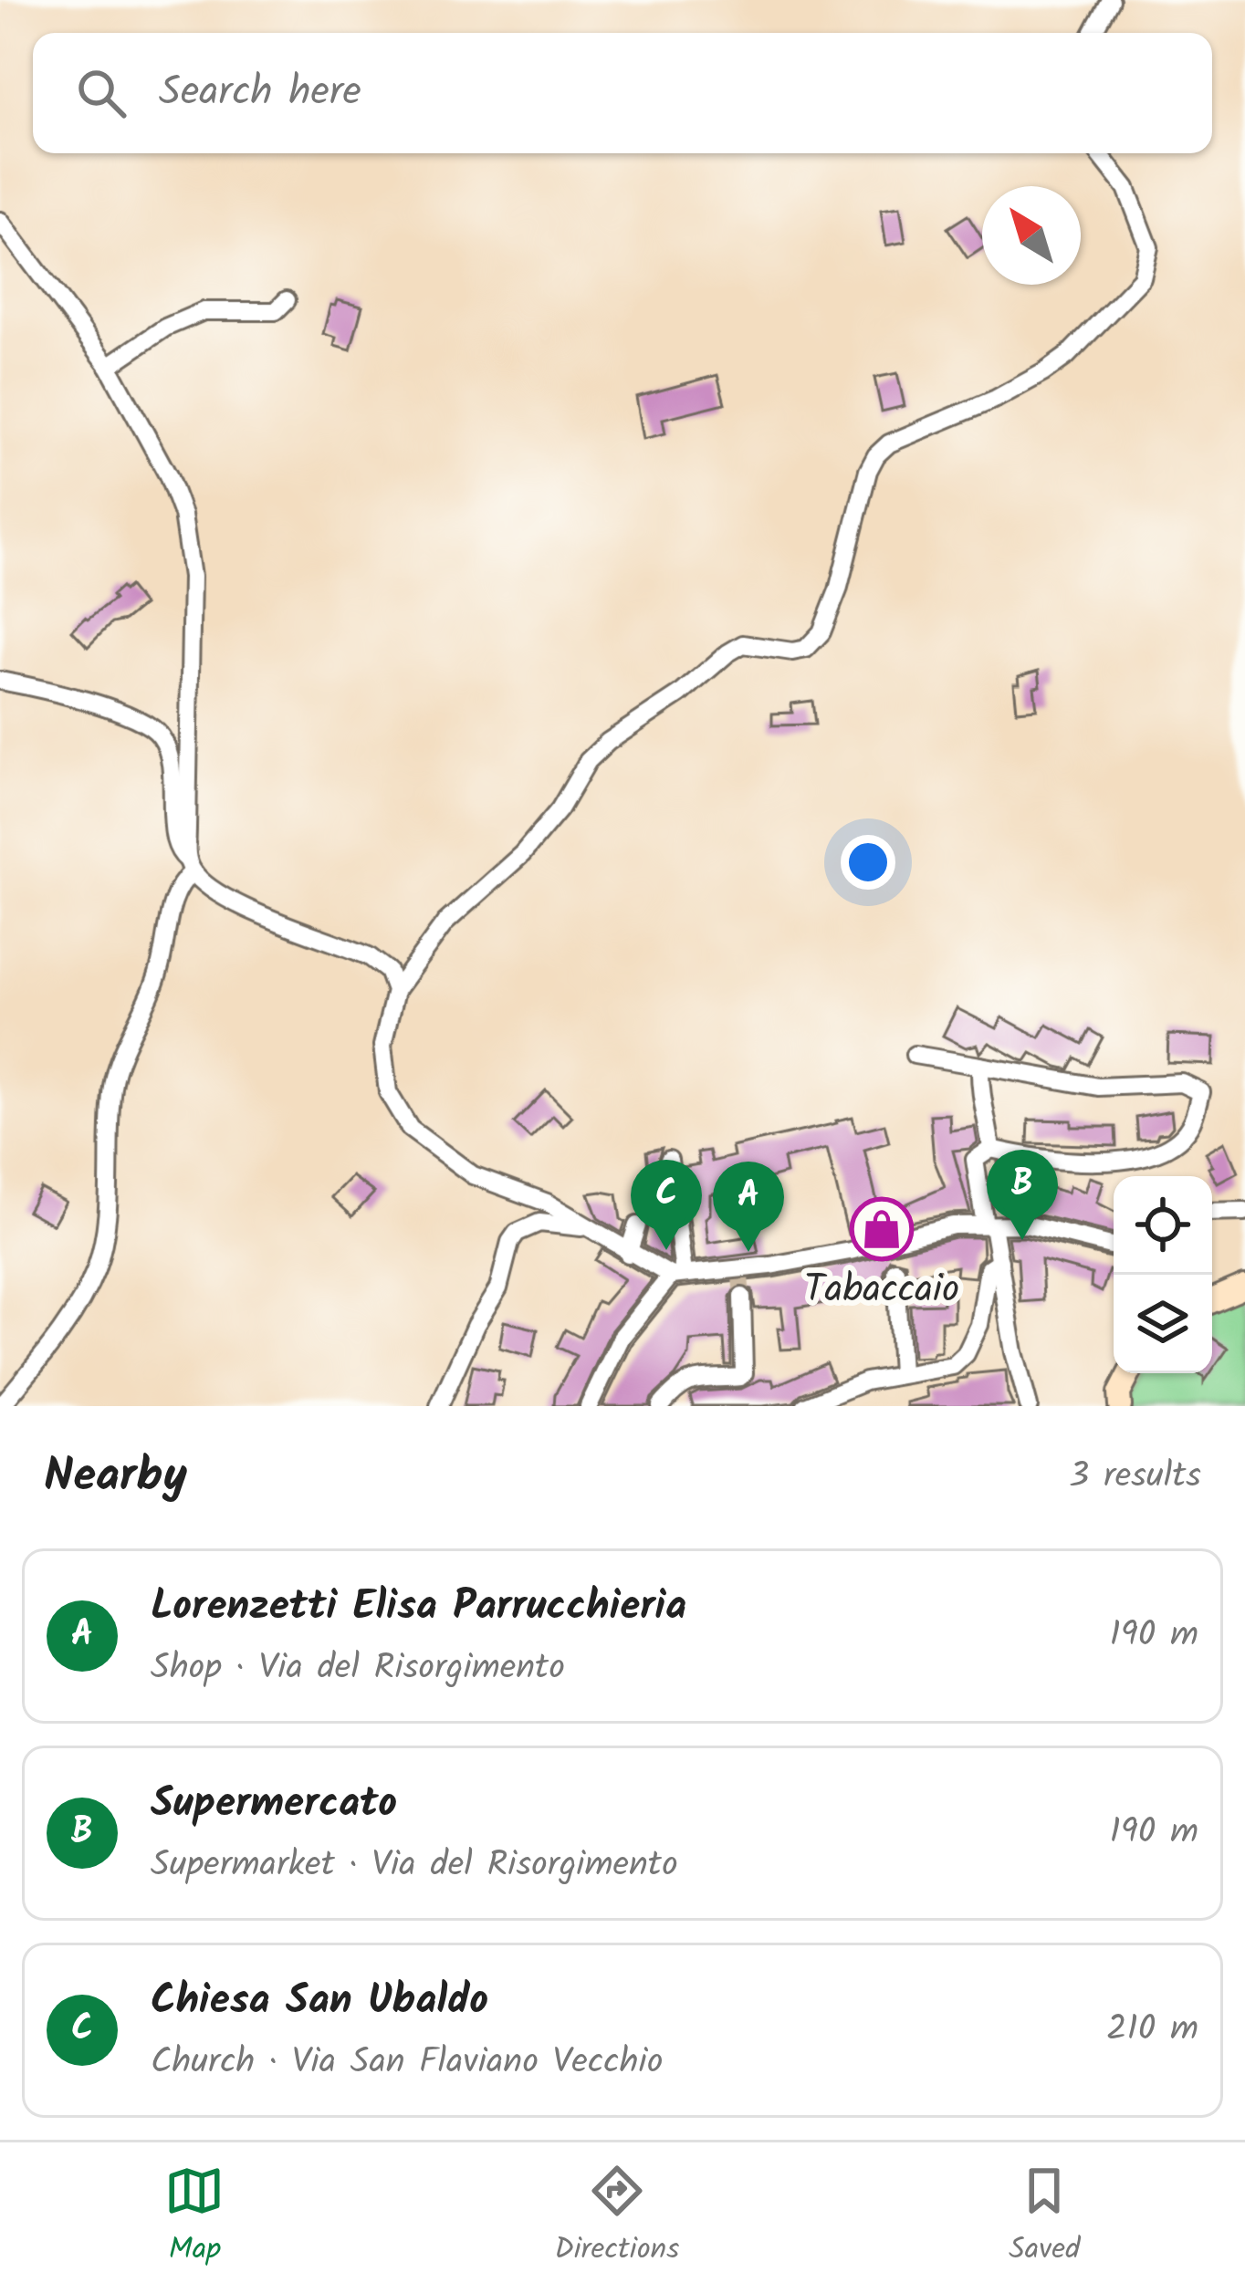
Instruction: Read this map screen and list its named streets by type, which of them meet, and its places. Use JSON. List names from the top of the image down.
{
  "places": {
    "shop": ["Tabaccaio"]
  },
  "north": "top left",
  "page": {
    "search": "Search here",
    "pins": ["B", "C", "A"],
    "heading": ["Nearby", "3 results"],
    "list": [
      {
        "mark": "A",
        "name": "Lorenzetti Elisa Parrucchieria",
        "note": "Shop · Via del Risorgimento",
        "value": "190 m"
      },
      {
        "mark": "B",
        "name": "Supermercato",
        "note": "Supermarket · Via del Risorgimento",
        "value": "190 m"
      },
      {
        "mark": "C",
        "name": "Chiesa San Ubaldo",
        "note": "Church · Via San Flaviano Vecchio",
        "value": "210 m"
      }
    ],
    "nav": ["Map", "Directions", "Saved"]
  }
}
